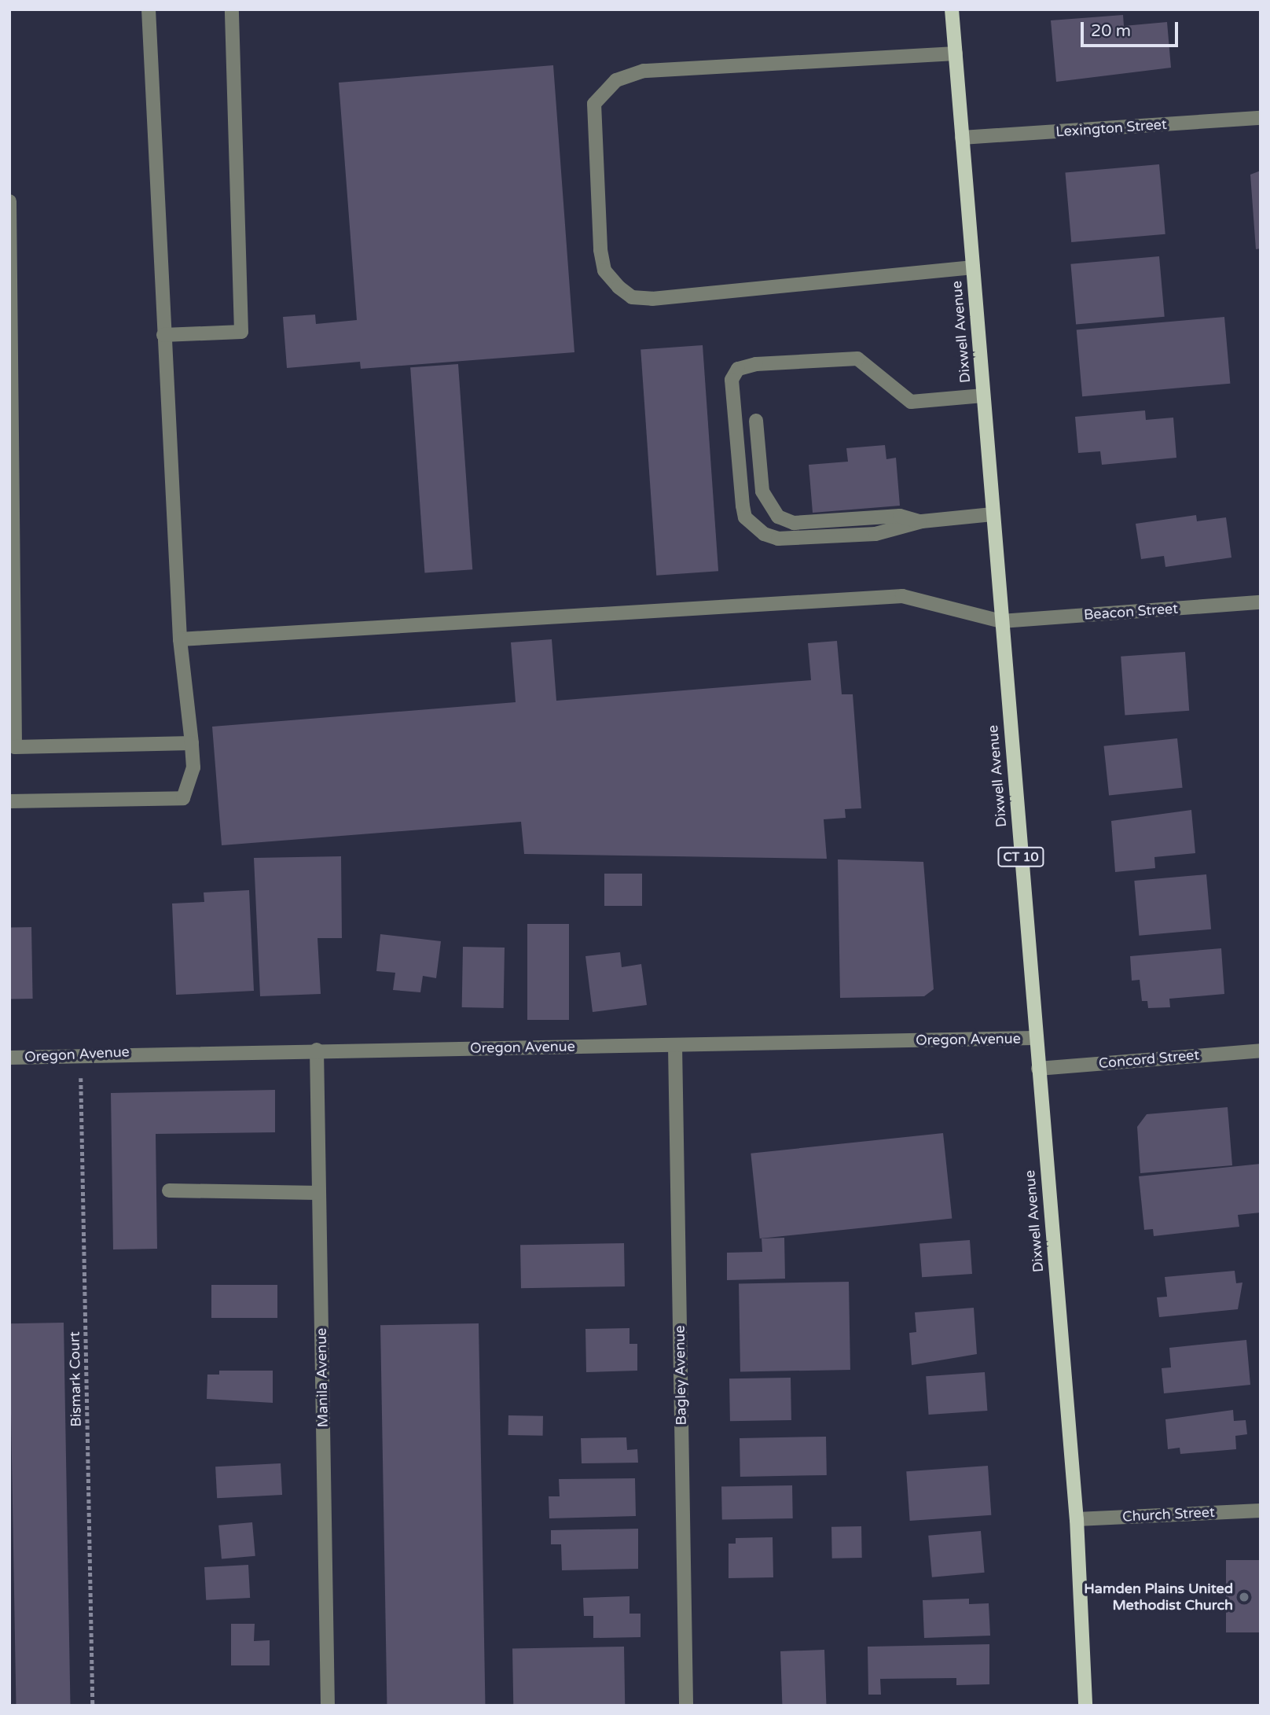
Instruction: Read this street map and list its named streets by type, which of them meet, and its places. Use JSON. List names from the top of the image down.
{
  "streets": {
    "main road": ["Dixwell Avenue", "CT 10"],
    "street": [
      "Lexington Street",
      "Beacon Street",
      "Oregon Avenue",
      "Concord Street",
      "Bagley Avenue",
      "Manila Avenue",
      "Church Street"
    ],
    "path": ["Bismark Court"]
  },
  "crossings": [
    ["Lexington Street", "Dixwell Avenue"],
    ["Dixwell Avenue", "Beacon Street"],
    ["Dixwell Avenue", "Oregon Avenue"],
    ["Dixwell Avenue", "Concord Street"],
    ["Dixwell Avenue", "Church Street"],
    ["Oregon Avenue", "Bagley Avenue"],
    ["Oregon Avenue", "Manila Avenue"],
    ["Oregon Avenue", "Bismark Court"]
  ],
  "places": ["Hamden Plains United Methodist Church"],
  "scale_bar": "20 m"
}
